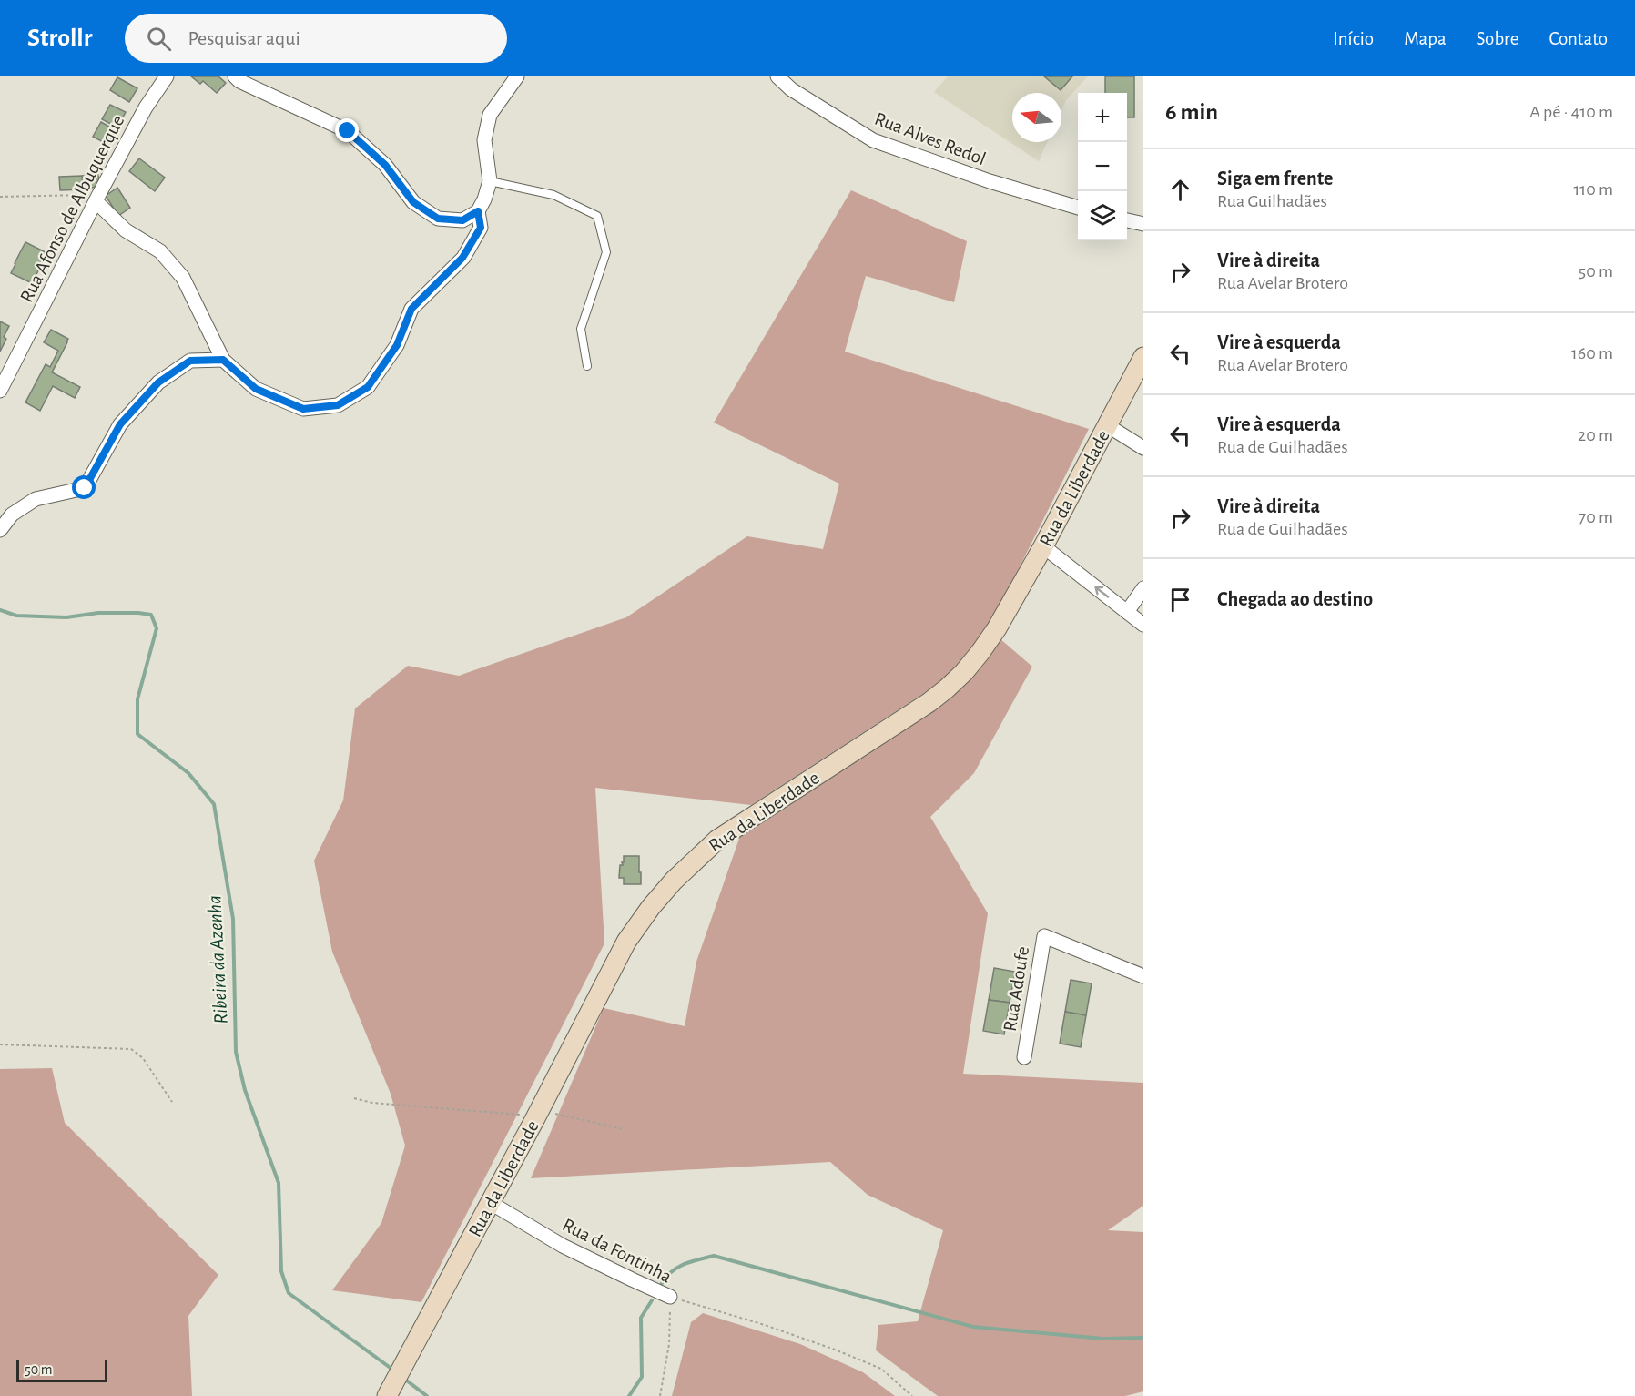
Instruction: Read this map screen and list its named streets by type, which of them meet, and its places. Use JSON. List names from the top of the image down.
{
  "streets": {
    "street": [
      "Rua Alves Redol",
      "Rua Afonso de Albuquerque",
      "Rua da Liberdade",
      "Rua Adoufe",
      "Rua da Fontinha"
    ]
  },
  "crossings": [
    ["Rua da Liberdade", "Rua da Fontinha"]
  ],
  "water": ["Ribeira da Azenha"],
  "scale_bar": "50 m",
  "north": "left",
  "page": {
    "header": "Strollr",
    "search": "Pesquisar aqui",
    "nav": [
      "Início",
      "Mapa",
      "Sobre",
      "Contato"
    ],
    "heading": ["6 min", "A pé · 410 m"],
    "map_buttons": ["+", "−"],
    "list": [
      ["Siga em frente", "Rua Guilhadães", "110 m"],
      ["Vire à direita", "Rua Avelar Brotero", "50 m"],
      ["Vire à esquerda", "Rua Avelar Brotero", "160 m"],
      ["Vire à esquerda", "Rua de Guilhadães", "20 m"],
      ["Vire à direita", "Rua de Guilhadães", "70 m"],
      "Chegada ao destino"
    ],
    "scale": "50 m"
  }
}
